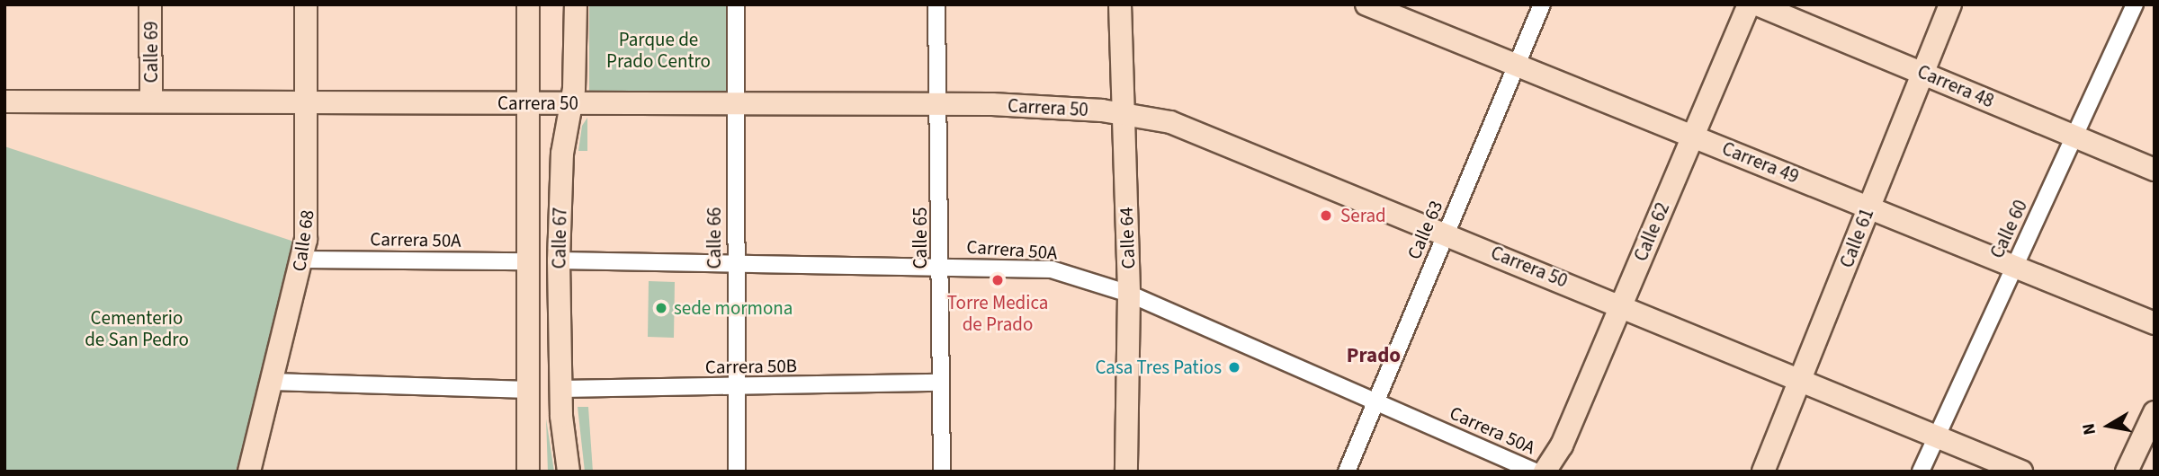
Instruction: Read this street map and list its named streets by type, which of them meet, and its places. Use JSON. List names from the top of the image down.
{
  "streets": {
    "street": [
      "Calle 69",
      "Carrera 48",
      "Carrera 50",
      "Carrera 49",
      "Calle 60",
      "Calle 63",
      "Calle 62",
      "Calle 67",
      "Calle 66",
      "Calle 65",
      "Calle 64",
      "Calle 61",
      "Carrera 50A",
      "Calle 68",
      "Carrera 50B"
    ]
  },
  "crossings": [
    ["Calle 69", "Carrera 50"],
    ["Carrera 48", "Calle 60"],
    ["Carrera 48", "Calle 61"],
    ["Carrera 50", "Calle 60"],
    ["Carrera 50", "Calle 63"],
    ["Carrera 50", "Calle 62"],
    ["Carrera 50", "Calle 67"],
    ["Carrera 50", "Calle 66"],
    ["Carrera 50", "Calle 65"],
    ["Carrera 50", "Calle 64"],
    ["Carrera 50", "Calle 61"],
    ["Carrera 50", "Calle 68"],
    ["Carrera 49", "Calle 60"],
    ["Carrera 49", "Calle 63"],
    ["Carrera 49", "Calle 62"],
    ["Carrera 49", "Calle 61"],
    ["Calle 63", "Carrera 50A"],
    ["Calle 67", "Carrera 50A"],
    ["Calle 67", "Carrera 50B"],
    ["Calle 66", "Carrera 50A"],
    ["Calle 66", "Carrera 50B"],
    ["Calle 65", "Carrera 50A"],
    ["Calle 65", "Carrera 50B"],
    ["Calle 64", "Carrera 50A"],
    ["Carrera 50A", "Calle 68"]
  ],
  "districts": ["Prado"],
  "parks": ["Parque de Prado Centro", "Cementerio de San Pedro"],
  "places": [
    "Serad",
    "Torre Medica de Prado",
    "sede mormona",
    "Casa Tres Patios"
  ],
  "north": "left"
}
